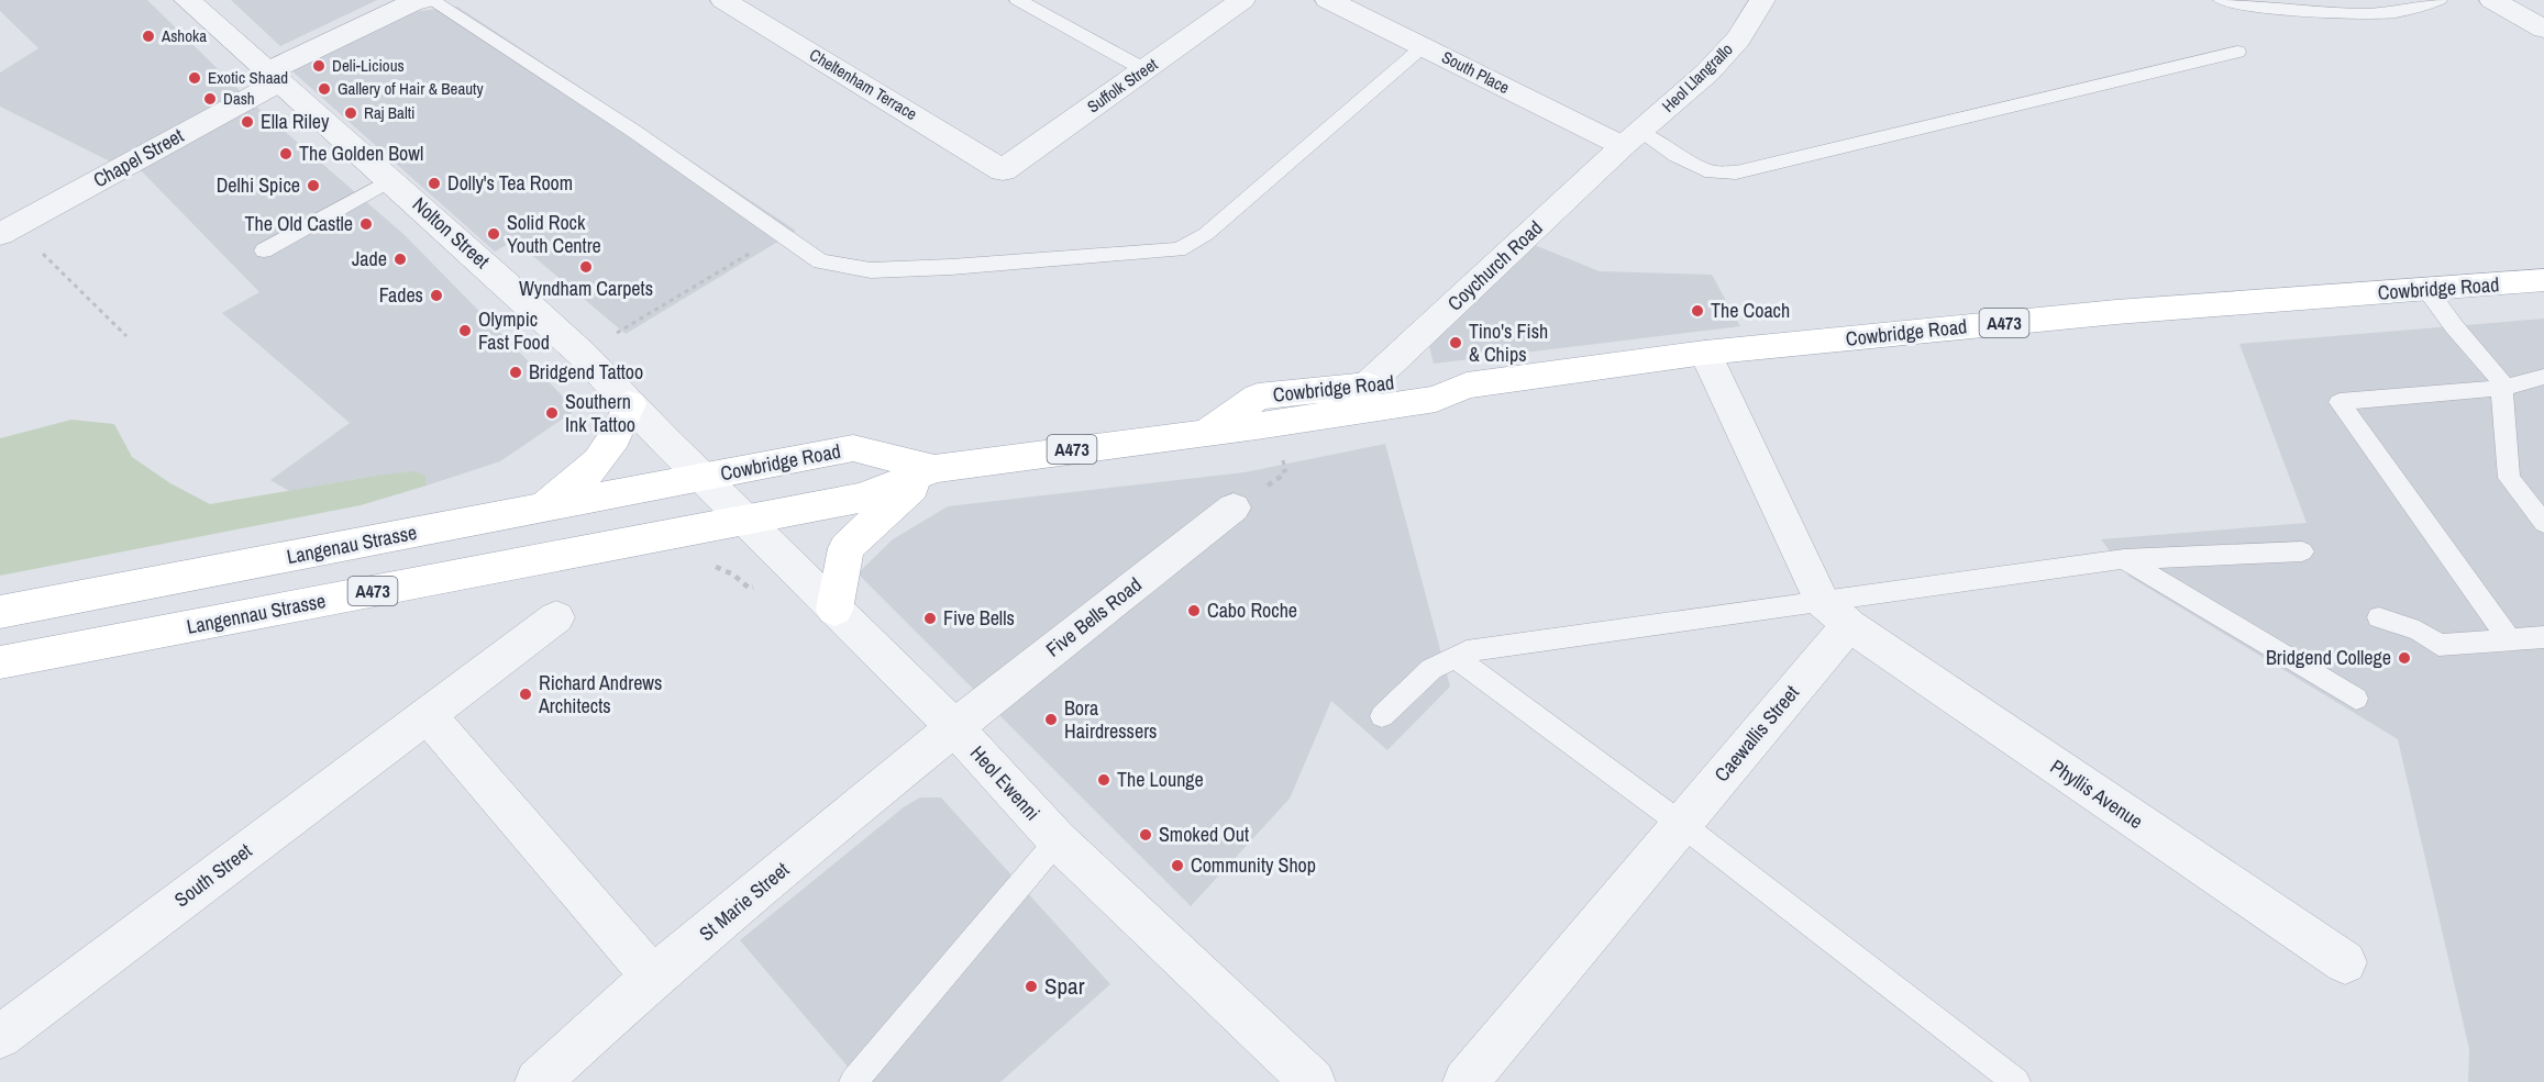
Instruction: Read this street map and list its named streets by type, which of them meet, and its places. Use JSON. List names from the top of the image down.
{
  "streets": {
    "main road": [
      "Cowbridge Road",
      "A473",
      "Langenau Strasse",
      "Langennau Strasse"
    ],
    "street": [
      "South Place",
      "Heol Llangrallo",
      "Cheltenham Terrace",
      "Suffolk Street",
      "Chapel Street",
      "Nolton Street",
      "Coychurch Road",
      "Five Bells Road",
      "Caewallis Street",
      "Heol Ewenni",
      "Phyllis Avenue",
      "South Street",
      "St Marie Street"
    ]
  },
  "crossings": [
    ["South Place", "Heol Llangrallo"],
    ["South Place", "Coychurch Road"],
    ["Heol Llangrallo", "Coychurch Road"],
    ["Cheltenham Terrace", "Suffolk Street"],
    ["Chapel Street", "Nolton Street"],
    ["Nolton Street", "Cowbridge Road"],
    ["Nolton Street", "Langenau Strasse"],
    ["Nolton Street", "Heol Ewenni"],
    ["Coychurch Road", "Cowbridge Road"],
    ["Cowbridge Road", "Langenau Strasse"],
    ["Cowbridge Road", "Langennau Strasse"],
    ["Cowbridge Road", "Heol Ewenni"],
    ["Langenau Strasse", "Heol Ewenni"],
    ["Langennau Strasse", "Heol Ewenni"],
    ["Five Bells Road", "Heol Ewenni"],
    ["Five Bells Road", "St Marie Street"],
    ["Caewallis Street", "Phyllis Avenue"],
    ["Heol Ewenni", "St Marie Street"]
  ],
  "places": [
    "Ashoka",
    "Deli-Licious",
    "Exotic Shaad",
    "Gallery of Hair & Beauty",
    "Dash",
    "Raj Balti",
    "Ella Riley",
    "The Golden Bowl",
    "Dolly's Tea Room",
    "Delhi Spice",
    "The Old Castle",
    "Solid Rock Youth Centre",
    "Jade",
    "Wyndham Carpets",
    "Fades",
    "The Coach",
    "Olympic Fast Food",
    "Tino's Fish & Chips",
    "Bridgend Tattoo",
    "Southern Ink Tattoo",
    "Cabo Roche",
    "Five Bells",
    "Bridgend College",
    "Richard Andrews Architects",
    "Bora Hairdressers",
    "The Lounge",
    "Smoked Out",
    "Community Shop",
    "Spar"
  ]
}
